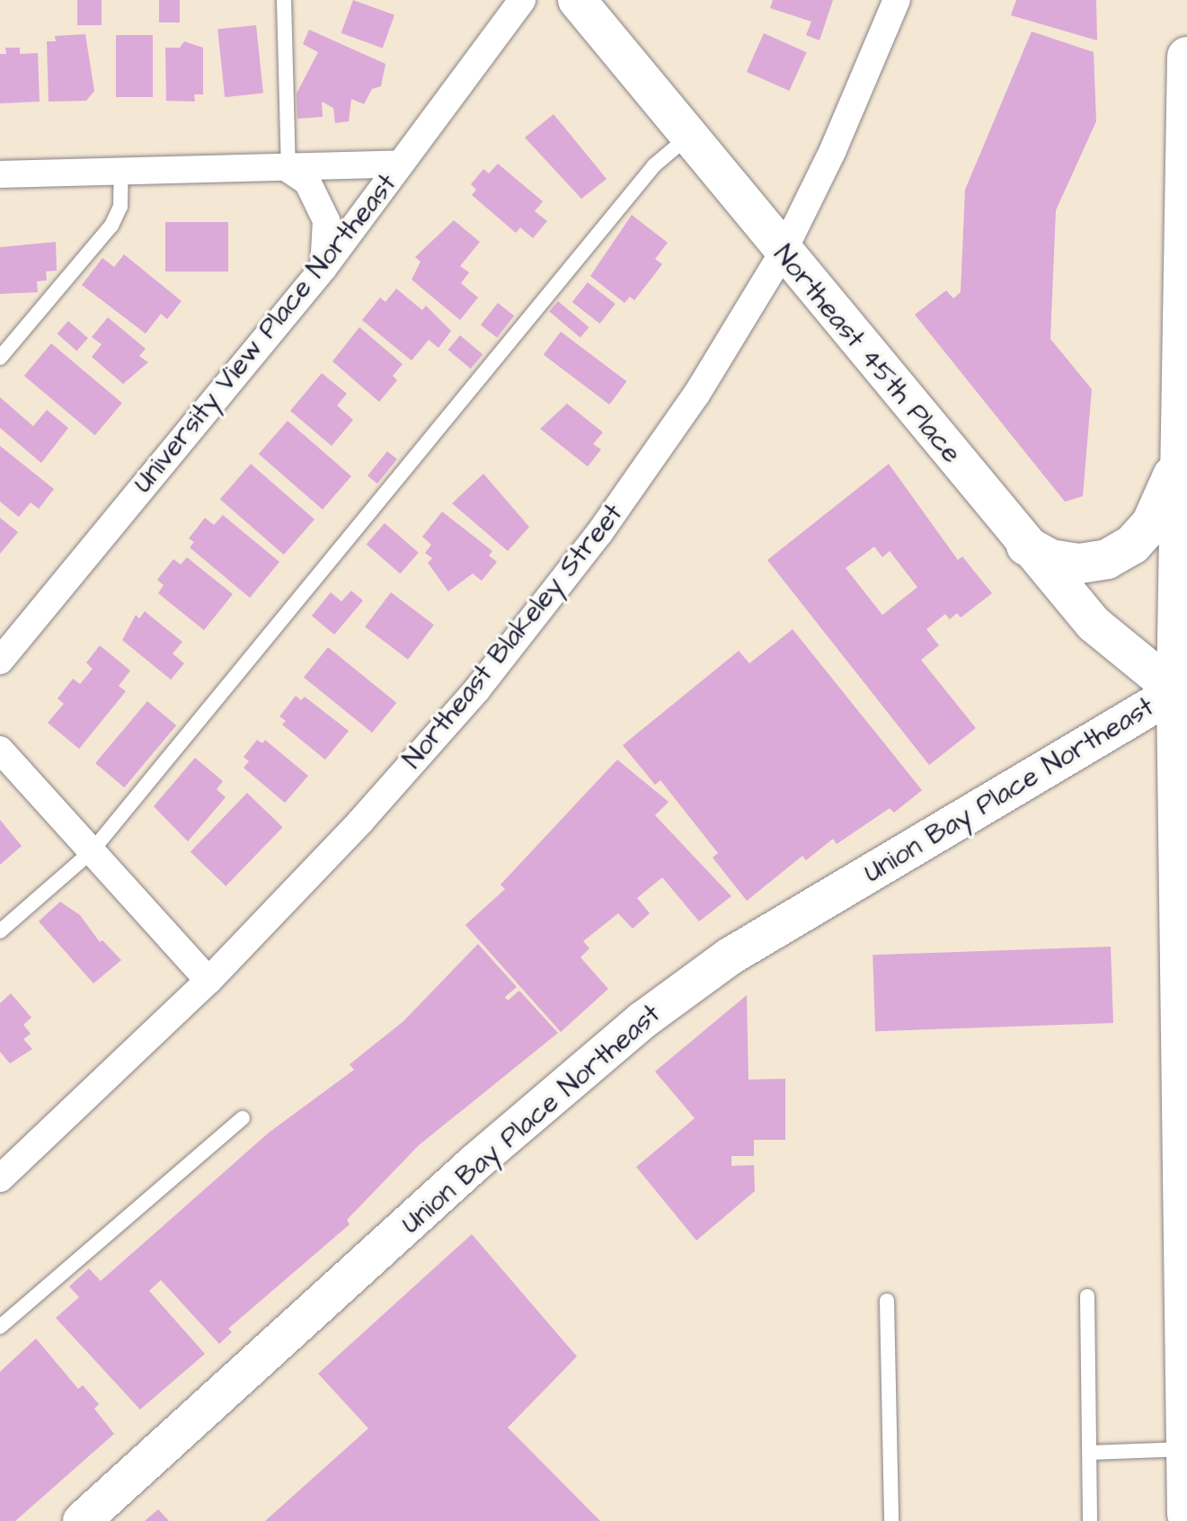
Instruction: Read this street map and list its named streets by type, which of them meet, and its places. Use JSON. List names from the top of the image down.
{
  "streets": {
    "main road": ["Northeast 45th Place", "Union Bay Place Northeast"],
    "street": ["University View Place Northeast", "Northeast Blakeley Street"]
  },
  "crossings": [
    ["Northeast 45th Place", "Northeast Blakeley Street"],
    ["Northeast 45th Place", "Union Bay Place Northeast"]
  ]
}
